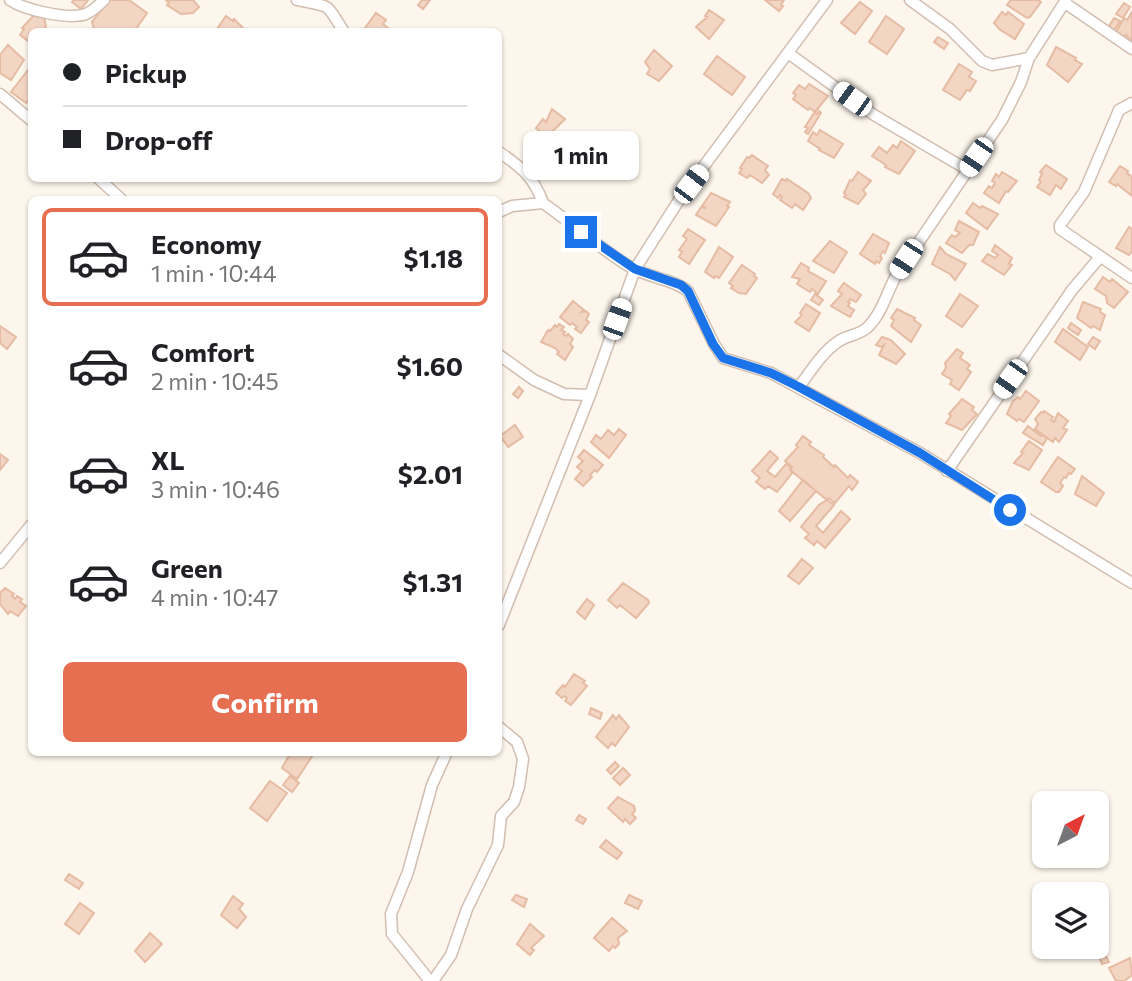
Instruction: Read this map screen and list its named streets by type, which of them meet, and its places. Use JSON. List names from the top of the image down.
{
  "north": "top right",
  "page": {
    "banner": ["Pickup", "Drop-off"],
    "bubble": "1 min",
    "list": [
      {
        "name": "Economy",
        "note": "1 min · 10:44",
        "value": "$1.18"
      },
      {
        "name": "Comfort",
        "note": "2 min · 10:45",
        "value": "$1.60"
      },
      {
        "name": "XL",
        "note": "3 min · 10:46",
        "value": "$2.01"
      },
      {
        "name": "Green",
        "note": "4 min · 10:47",
        "value": "$1.31"
      }
    ],
    "buttons": "Confirm"
  }
}
